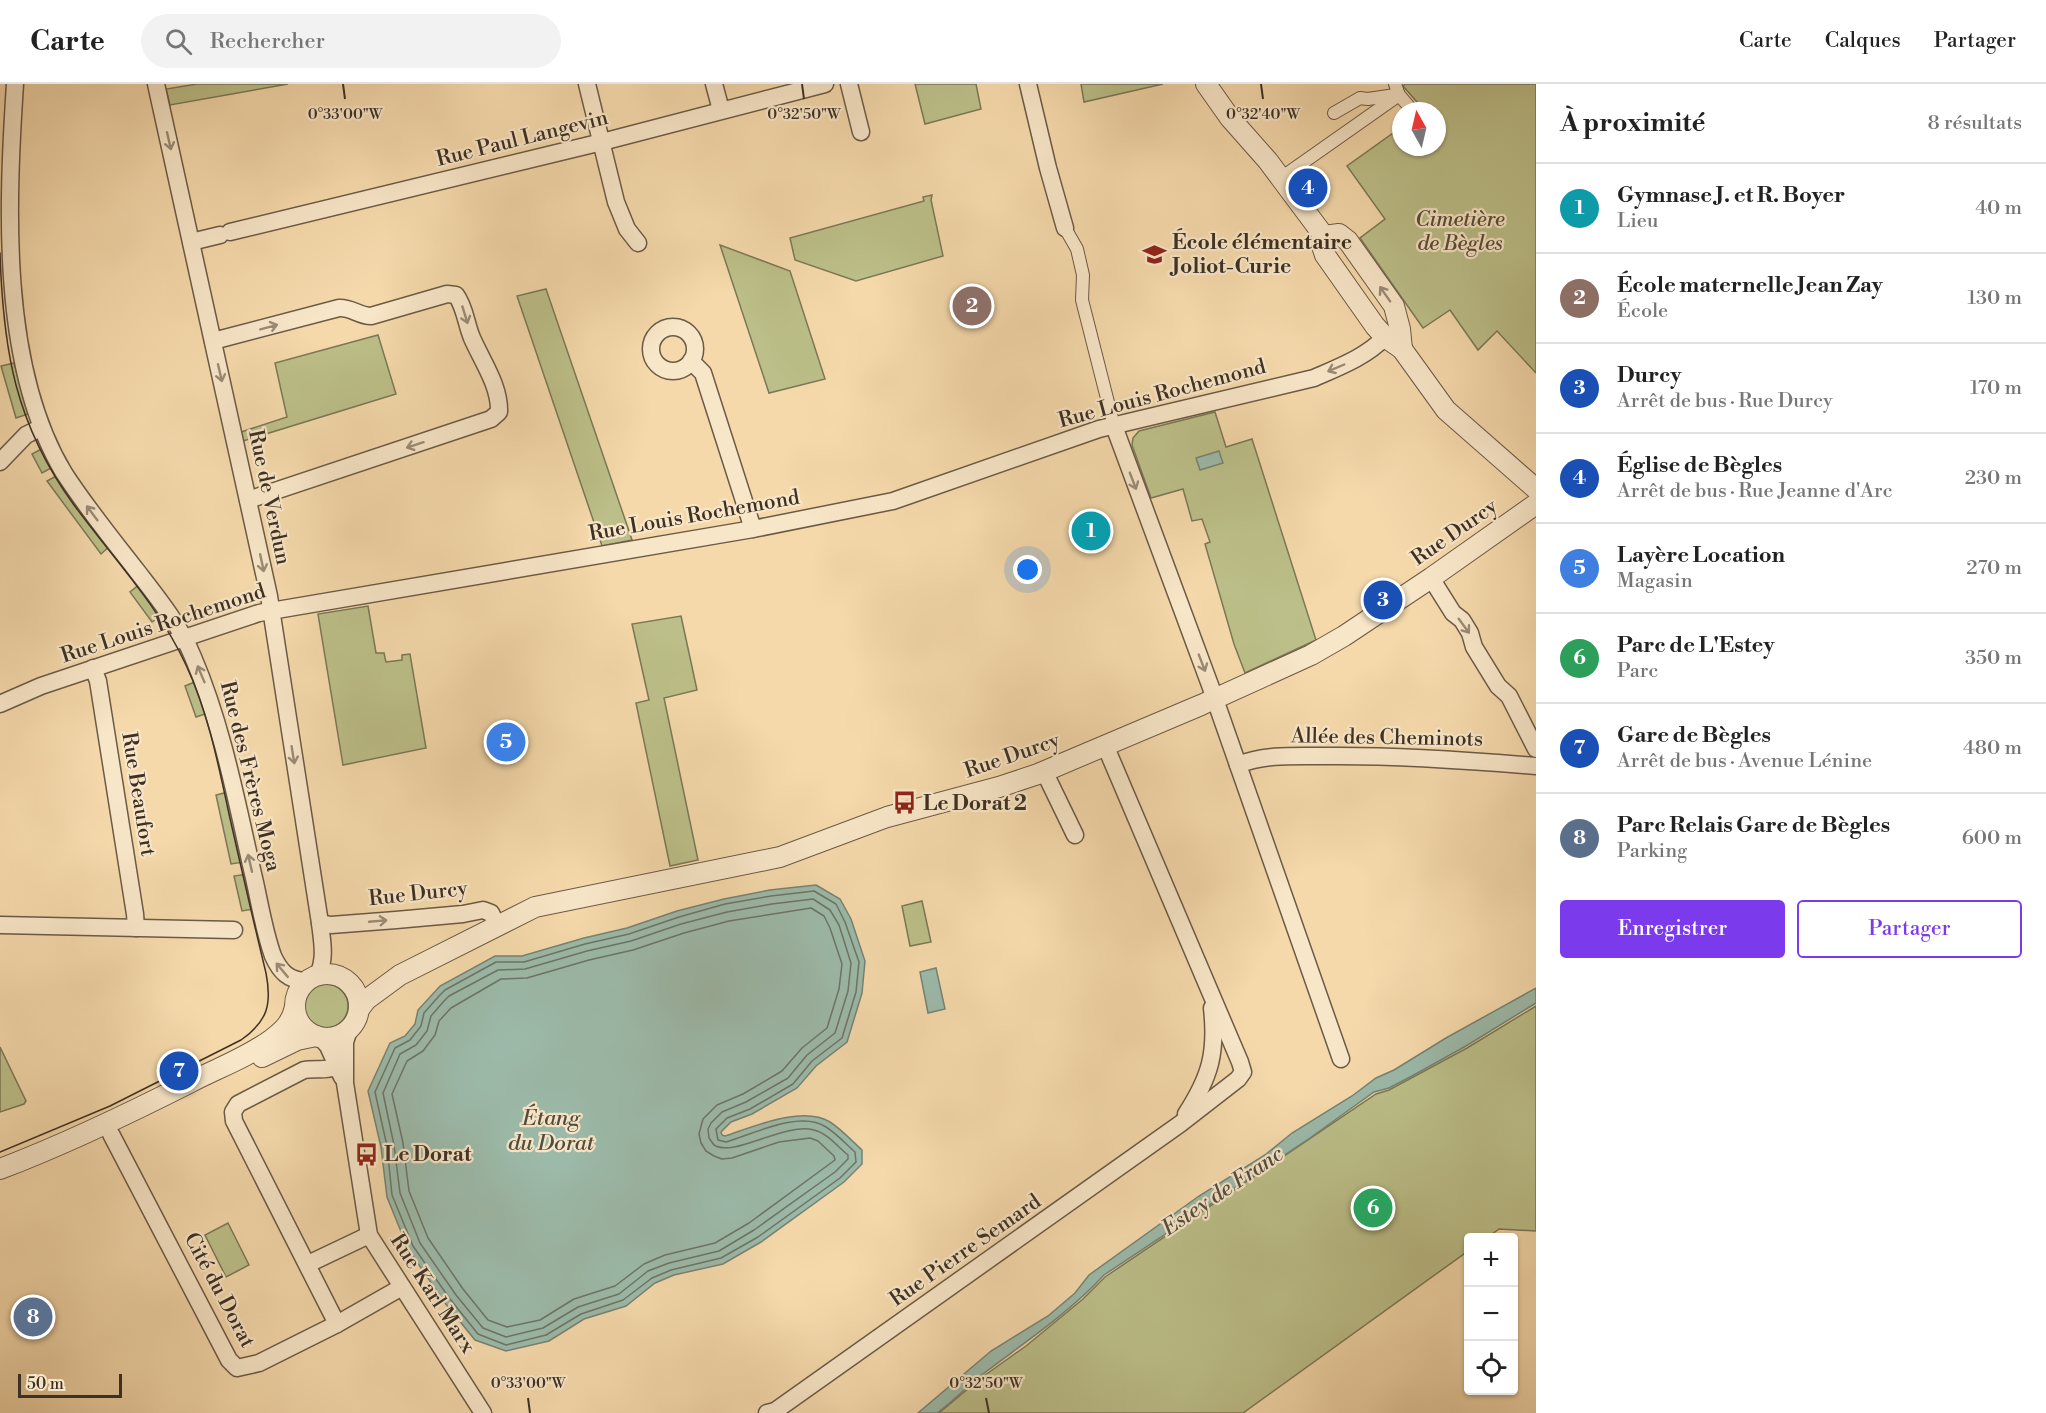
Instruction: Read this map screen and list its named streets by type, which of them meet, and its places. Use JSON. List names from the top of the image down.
{
  "streets": {
    "street": [
      "Rue Paul Langevin",
      "Rue Louis Rochemond",
      "Rue de Verdun",
      "Rue Durcy",
      "Allée des Cheminots",
      "Rue des Frères Moga",
      "Rue Beaufort",
      "Rue Pierre Semard",
      "Cité du Dorat",
      "Rue Karl Marx"
    ]
  },
  "crossings": [
    ["Rue Paul Langevin", "Rue de Verdun"],
    ["Rue Louis Rochemond", "Rue de Verdun"],
    ["Rue Louis Rochemond", "Rue des Frères Moga"],
    ["Rue Louis Rochemond", "Rue Beaufort"],
    ["Rue de Verdun", "Rue Durcy"],
    ["Rue de Verdun", "Rue des Frères Moga"],
    ["Rue de Verdun", "Rue Karl Marx"],
    ["Rue Durcy", "Rue Pierre Semard"],
    ["Rue des Frères Moga", "Rue Karl Marx"],
    ["Cité du Dorat", "Rue Karl Marx"]
  ],
  "one_way": ["Rue de Verdun", "Rue des Frères Moga"],
  "water": ["Étang du Dorat", "Estey de Franc"],
  "parks": ["Cimetière de Bègles"],
  "places": {
    "school or university": ["École élémentaire Joliot-Curie"],
    "bus stop": ["Le Dorat 2", "Le Dorat"]
  },
  "scale_bar": "50 m",
  "north": "top",
  "page": {
    "header": "Carte",
    "search": "Rechercher",
    "nav": ["Carte", "Calques", "Partager"],
    "heading": ["À proximité", "8 résultats"],
    "list": [
      {
        "mark": "1",
        "name": "Gymnase J. et R. Boyer",
        "note": "Lieu",
        "value": "40 m"
      },
      {
        "mark": "2",
        "name": "École maternelle Jean Zay",
        "note": "École",
        "value": "130 m"
      },
      {
        "mark": "3",
        "name": "Durcy",
        "note": "Arrêt de bus · Rue Durcy",
        "value": "170 m"
      },
      {
        "mark": "4",
        "name": "Église de Bègles",
        "note": "Arrêt de bus · Rue Jeanne d'Arc",
        "value": "230 m"
      },
      {
        "mark": "5",
        "name": "Layère Location",
        "note": "Magasin",
        "value": "270 m"
      },
      {
        "mark": "6",
        "name": "Parc de L'Estey",
        "note": "Parc",
        "value": "350 m"
      },
      {
        "mark": "7",
        "name": "Gare de Bègles",
        "note": "Arrêt de bus · Avenue Lénine",
        "value": "480 m"
      },
      {
        "mark": "8",
        "name": "Parc Relais Gare de Bègles",
        "note": "Parking",
        "value": "600 m"
      }
    ],
    "pins": [
      "4",
      "2",
      "1",
      "3",
      "5",
      "7",
      "6",
      "8"
    ],
    "buttons": ["Enregistrer", "Partager"],
    "map_buttons": ["+", "−"],
    "scale": "50 m"
  },
  "coordinates": ["0°33'00\"W", "0°32'50\"W", "0°32'40\"W"]
}
